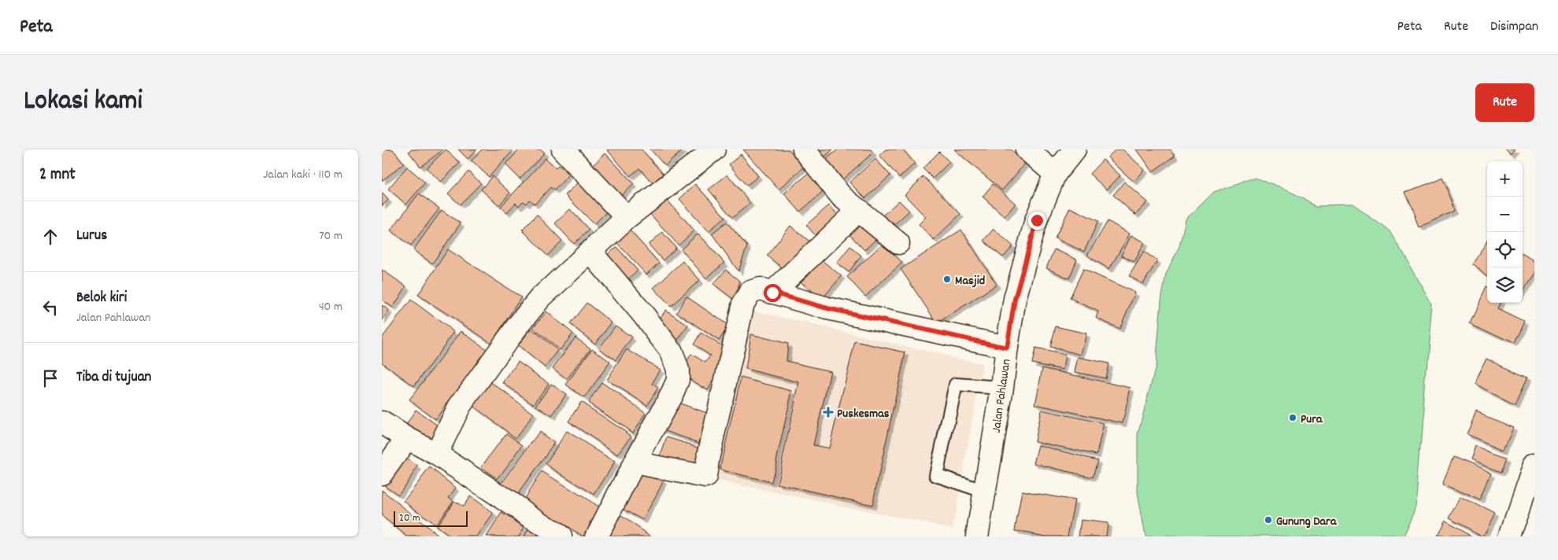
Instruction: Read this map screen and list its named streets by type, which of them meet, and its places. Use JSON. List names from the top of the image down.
{
  "streets": {
    "street": ["Jalan Pahlawan"]
  },
  "places": {
    "other": ["Masjid", "Pura", "Gunung Dara"],
    "health": ["Puskesmas"]
  },
  "scale_bar": "20 m",
  "page": {
    "header": "Peta",
    "nav": ["Peta", "Rute", "Disimpan"],
    "title": "Lokasi kami",
    "buttons": "Rute",
    "heading": ["2 mnt", "Jalan kaki · 110 m"],
    "map_buttons": ["+", "−"],
    "list": [
      ["Lurus", "70 m"],
      ["Belok kiri", "Jalan Pahlawan", "40 m"],
      "Tiba di tujuan"
    ],
    "scale": "20 m"
  }
}
